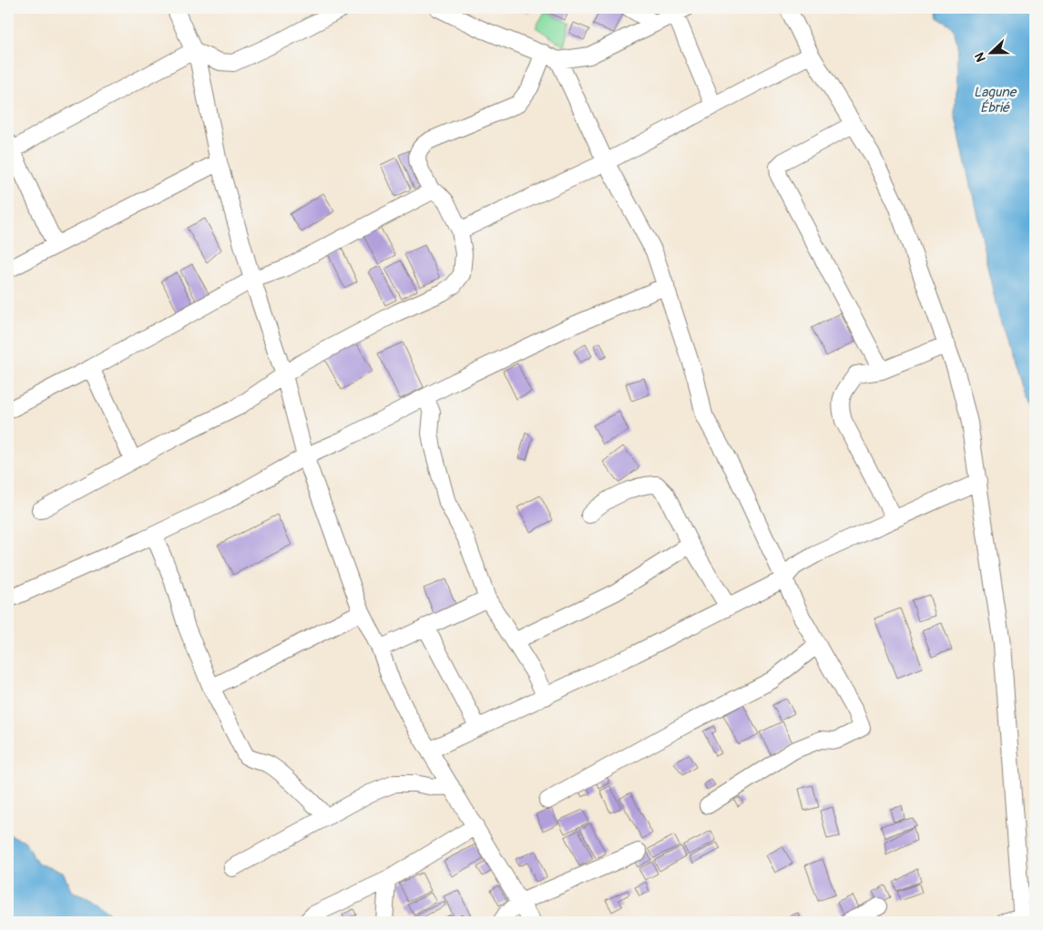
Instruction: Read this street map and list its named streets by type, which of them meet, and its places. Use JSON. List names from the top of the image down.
{
  "water": ["Lagune Ébrié"],
  "north": "left"
}
